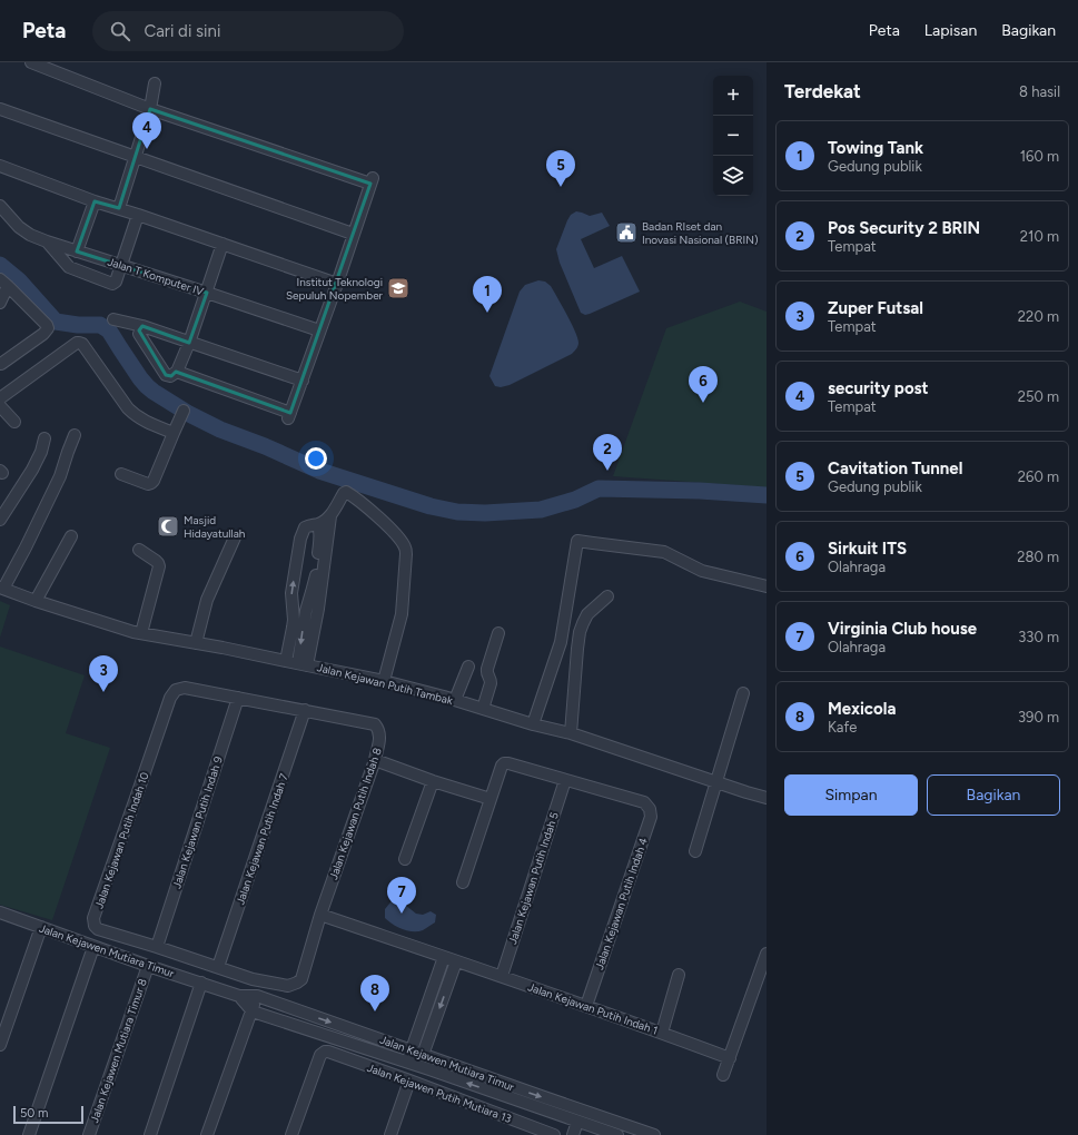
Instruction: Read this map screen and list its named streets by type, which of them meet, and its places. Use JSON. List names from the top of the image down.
{
  "streets": {
    "street": [
      "Jalan T Komputer IV",
      "Jalan Kejawan Putih Tambak",
      "Jalan Kejawan Putih Indah 8",
      "Jalan Kejawan Putih Indah 9",
      "Jalan Kejawan Putih Indah 7",
      "Jalan Kejawan Putih Indah 10",
      "Jalan Kejawan Putih Indah 5",
      "Jalan Kejawan Putih Indah 4",
      "Jalan Kejawen Mutiara Timur",
      "Jalan Kejawan Putih Indah 1",
      "Jalan Kejawen Mutiara Timur 8",
      "Jalan Kejawen Putih Mutiara 13"
    ]
  },
  "crossings": [
    ["Jalan Kejawan Putih Indah 8", "Jalan Kejawan Putih Indah 9"],
    ["Jalan Kejawan Putih Indah 8", "Jalan Kejawan Putih Indah 7"],
    ["Jalan Kejawan Putih Indah 8", "Jalan Kejawan Putih Indah 10"],
    ["Jalan Kejawan Putih Indah 8", "Jalan Kejawan Putih Indah 1"],
    ["Jalan Kejawan Putih Indah 9", "Jalan Kejawan Putih Indah 10"],
    ["Jalan Kejawan Putih Indah 7", "Jalan Kejawan Putih Indah 10"],
    ["Jalan Kejawan Putih Indah 5", "Jalan Kejawan Putih Indah 4"],
    ["Jalan Kejawan Putih Indah 5", "Jalan Kejawan Putih Indah 1"],
    ["Jalan Kejawan Putih Indah 4", "Jalan Kejawan Putih Indah 1"],
    ["Jalan Kejawen Mutiara Timur", "Jalan Kejawen Mutiara Timur 8"]
  ],
  "places": {
    "public building": ["Badan RIset dan Inovasi Nasional (BRIN)"],
    "school or university": ["Institut Teknologi Sepuluh Nopember"],
    "mosque": ["Masjid Hidayatullah"]
  },
  "scale_bar": "50 m",
  "page": {
    "header": "Peta",
    "search": "Cari di sini",
    "nav": ["Peta", "Lapisan", "Bagikan"],
    "heading": ["Terdekat", "8 hasil"],
    "map_buttons": ["+", "−"],
    "pins": [
      "4",
      "5",
      "1",
      "6",
      "2",
      "3",
      "7",
      "8"
    ],
    "list": [
      {
        "mark": "1",
        "name": "Towing Tank",
        "note": "Gedung publik",
        "value": "160 m"
      },
      {
        "mark": "2",
        "name": "Pos Security 2 BRIN",
        "note": "Tempat",
        "value": "210 m"
      },
      {
        "mark": "3",
        "name": "Zuper Futsal",
        "note": "Tempat",
        "value": "220 m"
      },
      {
        "mark": "4",
        "name": "security post",
        "note": "Tempat",
        "value": "250 m"
      },
      {
        "mark": "5",
        "name": "Cavitation Tunnel",
        "note": "Gedung publik",
        "value": "260 m"
      },
      {
        "mark": "6",
        "name": "Sirkuit ITS",
        "note": "Olahraga",
        "value": "280 m"
      },
      {
        "mark": "7",
        "name": "Virginia Club house",
        "note": "Olahraga",
        "value": "330 m"
      },
      {
        "mark": "8",
        "name": "Mexicola",
        "note": "Kafe",
        "value": "390 m"
      }
    ],
    "buttons": ["Simpan", "Bagikan"],
    "scale": "50 m"
  }
}
